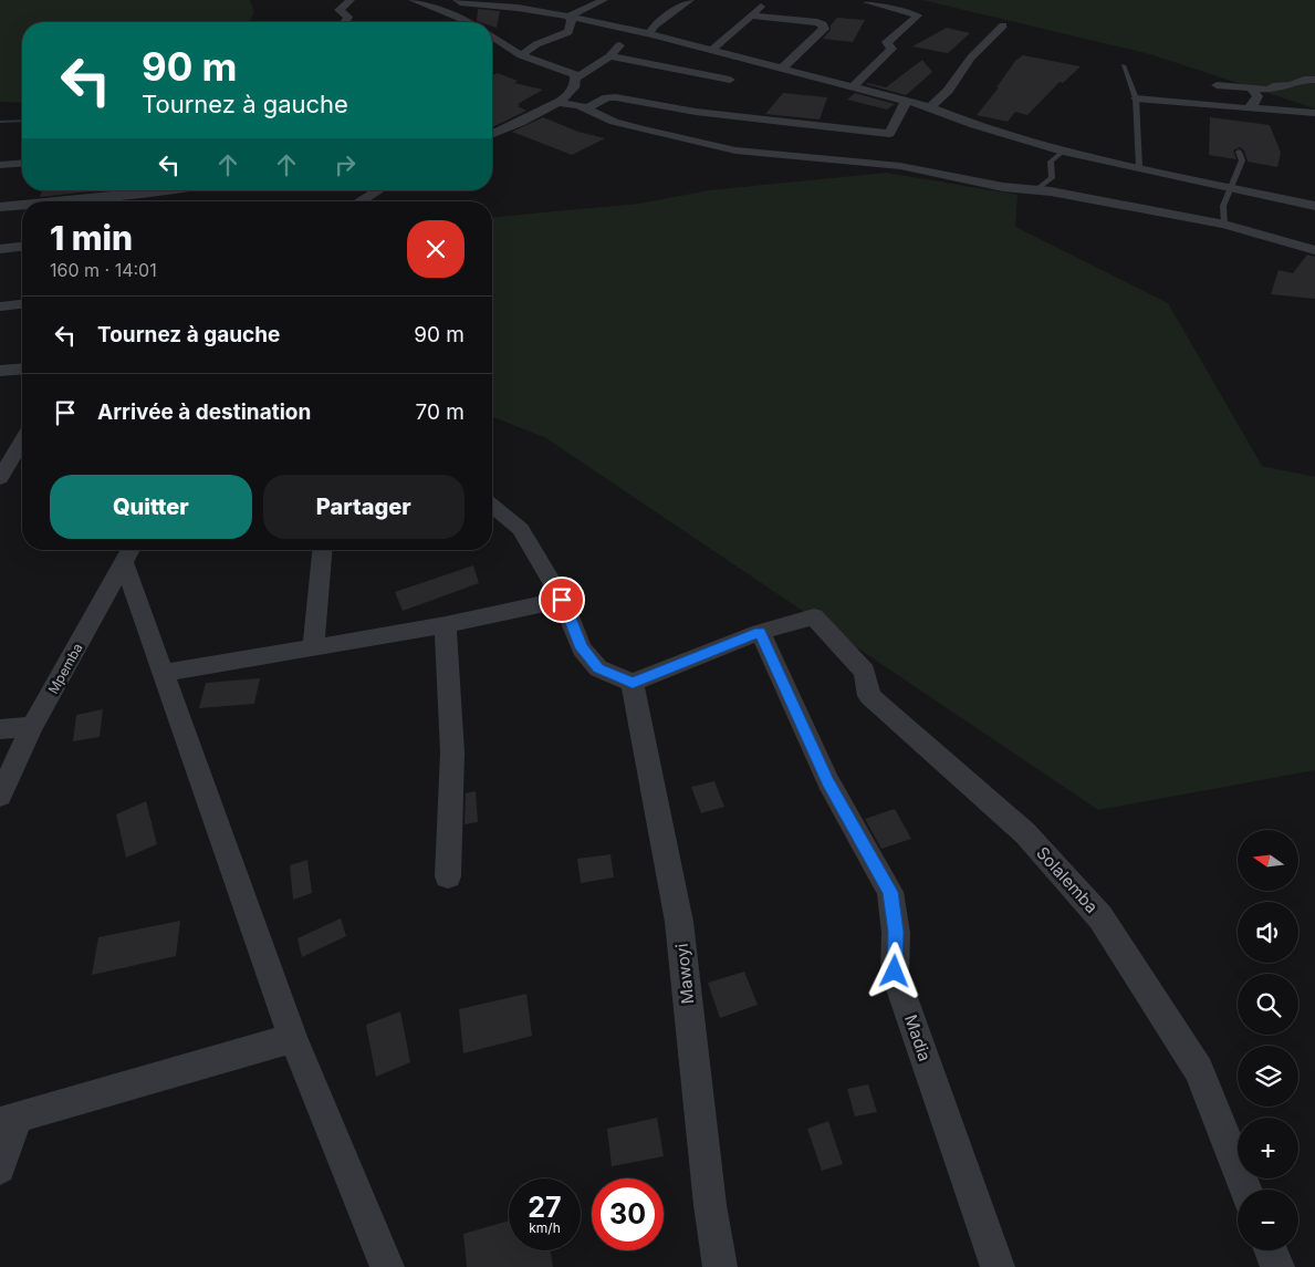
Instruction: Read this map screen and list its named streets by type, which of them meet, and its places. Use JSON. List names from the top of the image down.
{
  "streets": {
    "street": [
      "Mpemba",
      "Solalemba",
      "Mawoyi",
      "Madia"
    ]
  },
  "crossings": [
    ["Solalemba", "Madia"]
  ],
  "north": "left",
  "page": {
    "turn": ["90 m", "Tournez à gauche"],
    "heading": ["1 min", "160 m · 14:01"],
    "list": [
      {
        "name": "Tournez à gauche",
        "value": "90 m"
      },
      {
        "name": "Arrivée à destination",
        "value": "70 m"
      }
    ],
    "buttons": ["Quitter", "Partager"],
    "map_buttons": ["+", "−"],
    "speed": "27 km/h",
    "limit": "30"
  }
}
